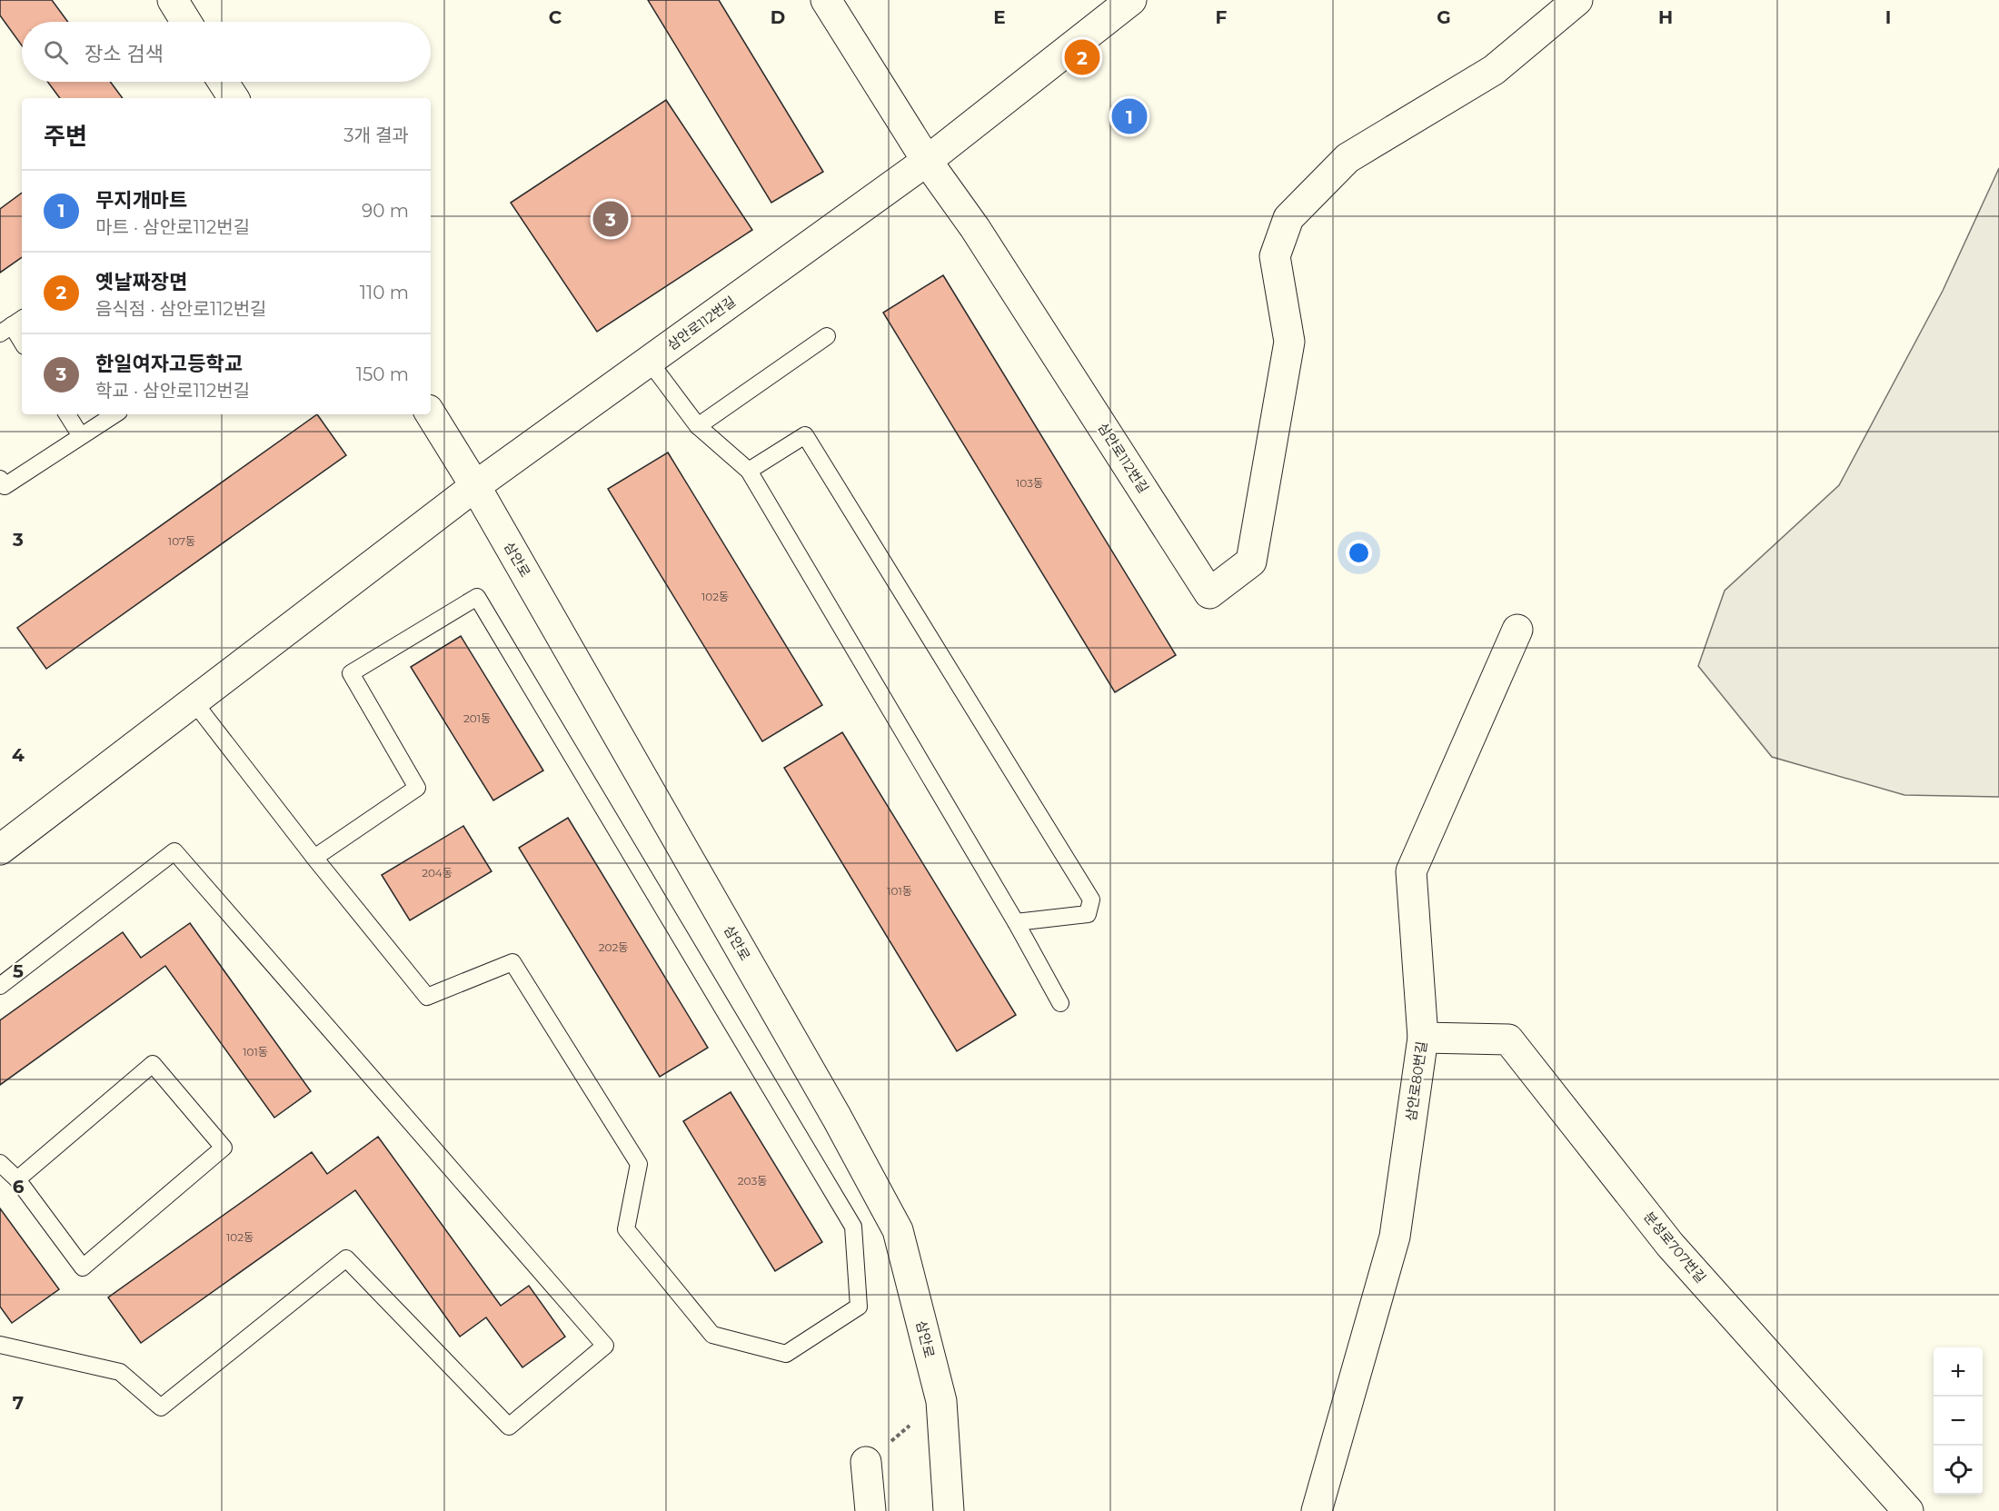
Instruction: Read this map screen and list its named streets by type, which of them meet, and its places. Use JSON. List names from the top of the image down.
{
  "streets": {
    "street": [
      "삼안로112번길",
      "삼안로",
      "삼안로80번길",
      "분성로707번길"
    ]
  },
  "crossings": [
    ["삼안로112번길", "삼안로"],
    ["삼안로80번길", "분성로707번길"]
  ],
  "house_numbers": [
    "103동",
    "107동",
    "102동",
    "201동",
    "204동",
    "101동",
    "202동",
    "101동",
    "203동",
    "102동"
  ],
  "page": {
    "search": "장소 검색",
    "pins": ["2", "1", "3"],
    "heading": ["주변", "3개 결과"],
    "list": [
      {
        "mark": "1",
        "name": "무지개마트",
        "note": "마트 · 삼안로112번길",
        "value": "90 m"
      },
      {
        "mark": "2",
        "name": "옛날짜장면",
        "note": "음식점 · 삼안로112번길",
        "value": "110 m"
      },
      {
        "mark": "3",
        "name": "한일여자고등학교",
        "note": "학교 · 삼안로112번길",
        "value": "150 m"
      }
    ],
    "map_buttons": ["+", "−"]
  },
  "grid": {
    "columns": [
      "C",
      "D",
      "E",
      "F",
      "G",
      "H",
      "I"
    ],
    "rows": [
      "3",
      "4",
      "5",
      "6",
      "7"
    ]
  }
}
